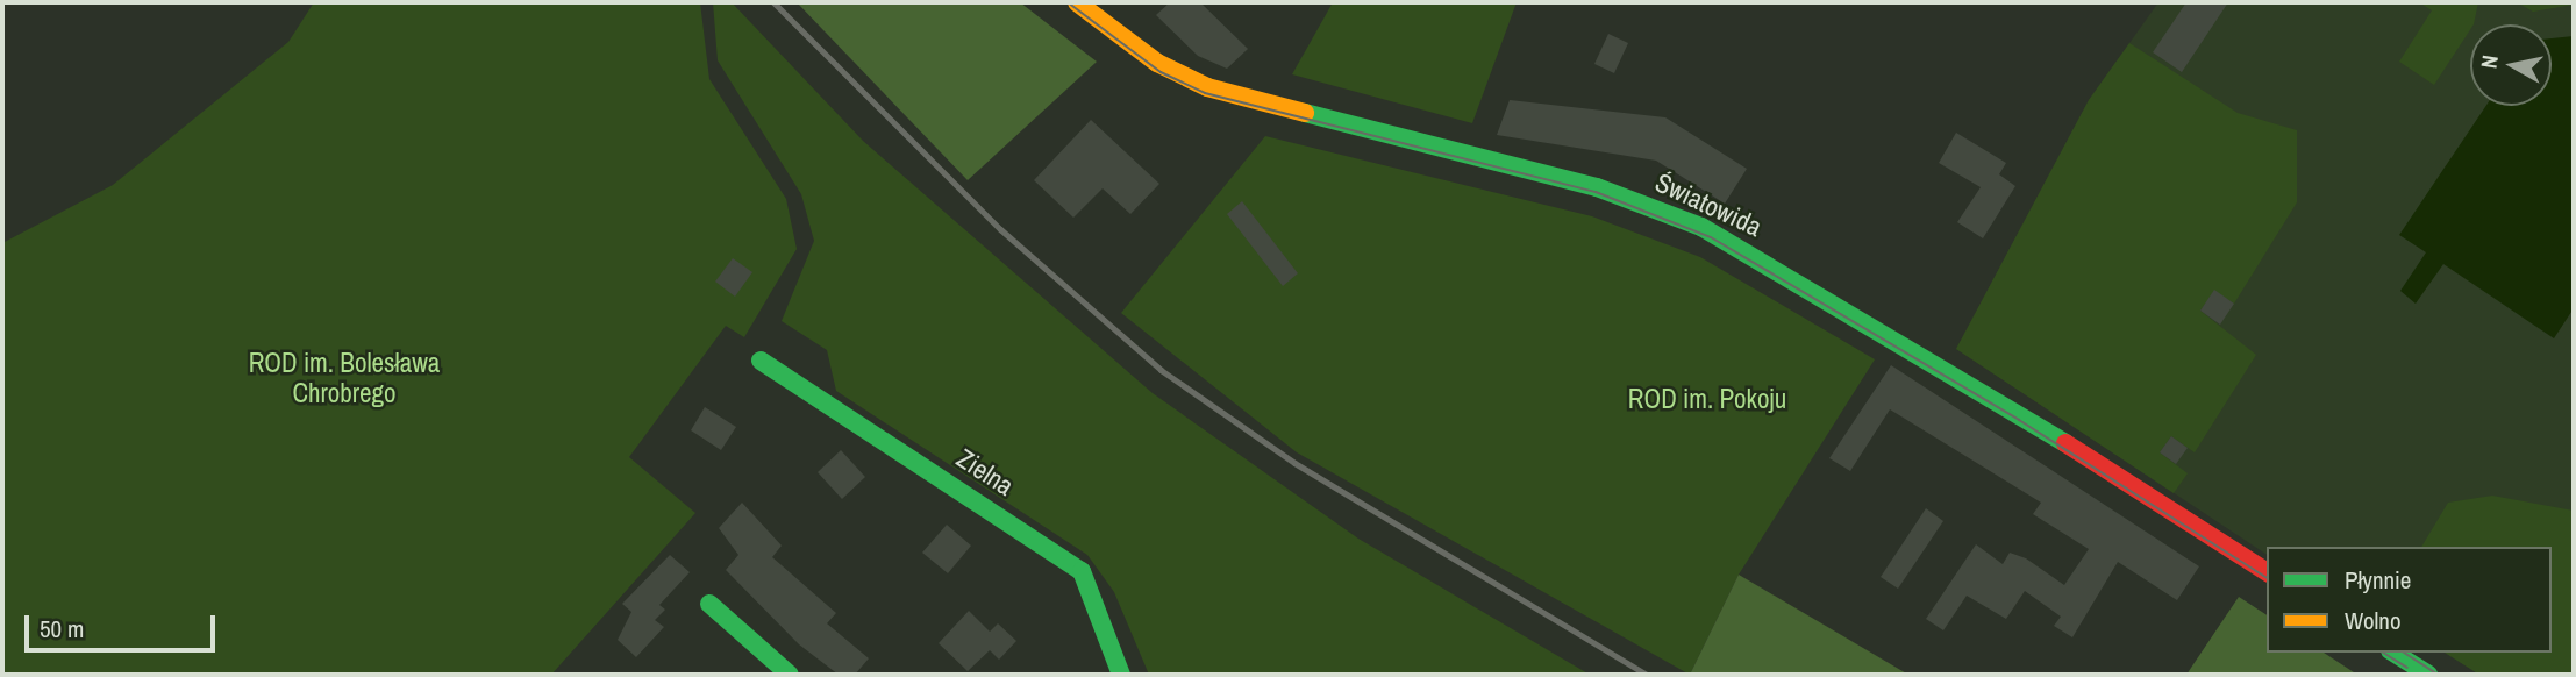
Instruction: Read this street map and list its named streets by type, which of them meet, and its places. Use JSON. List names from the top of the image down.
{
  "streets": {
    "street": ["Światowida", "Zielna"]
  },
  "parks": ["ROD im. Bolesława Chrobrego", "ROD im. Pokoju"],
  "legend": ["Płynnie", "Wolno"],
  "scale_bar": "50 m",
  "north": "left"
}
